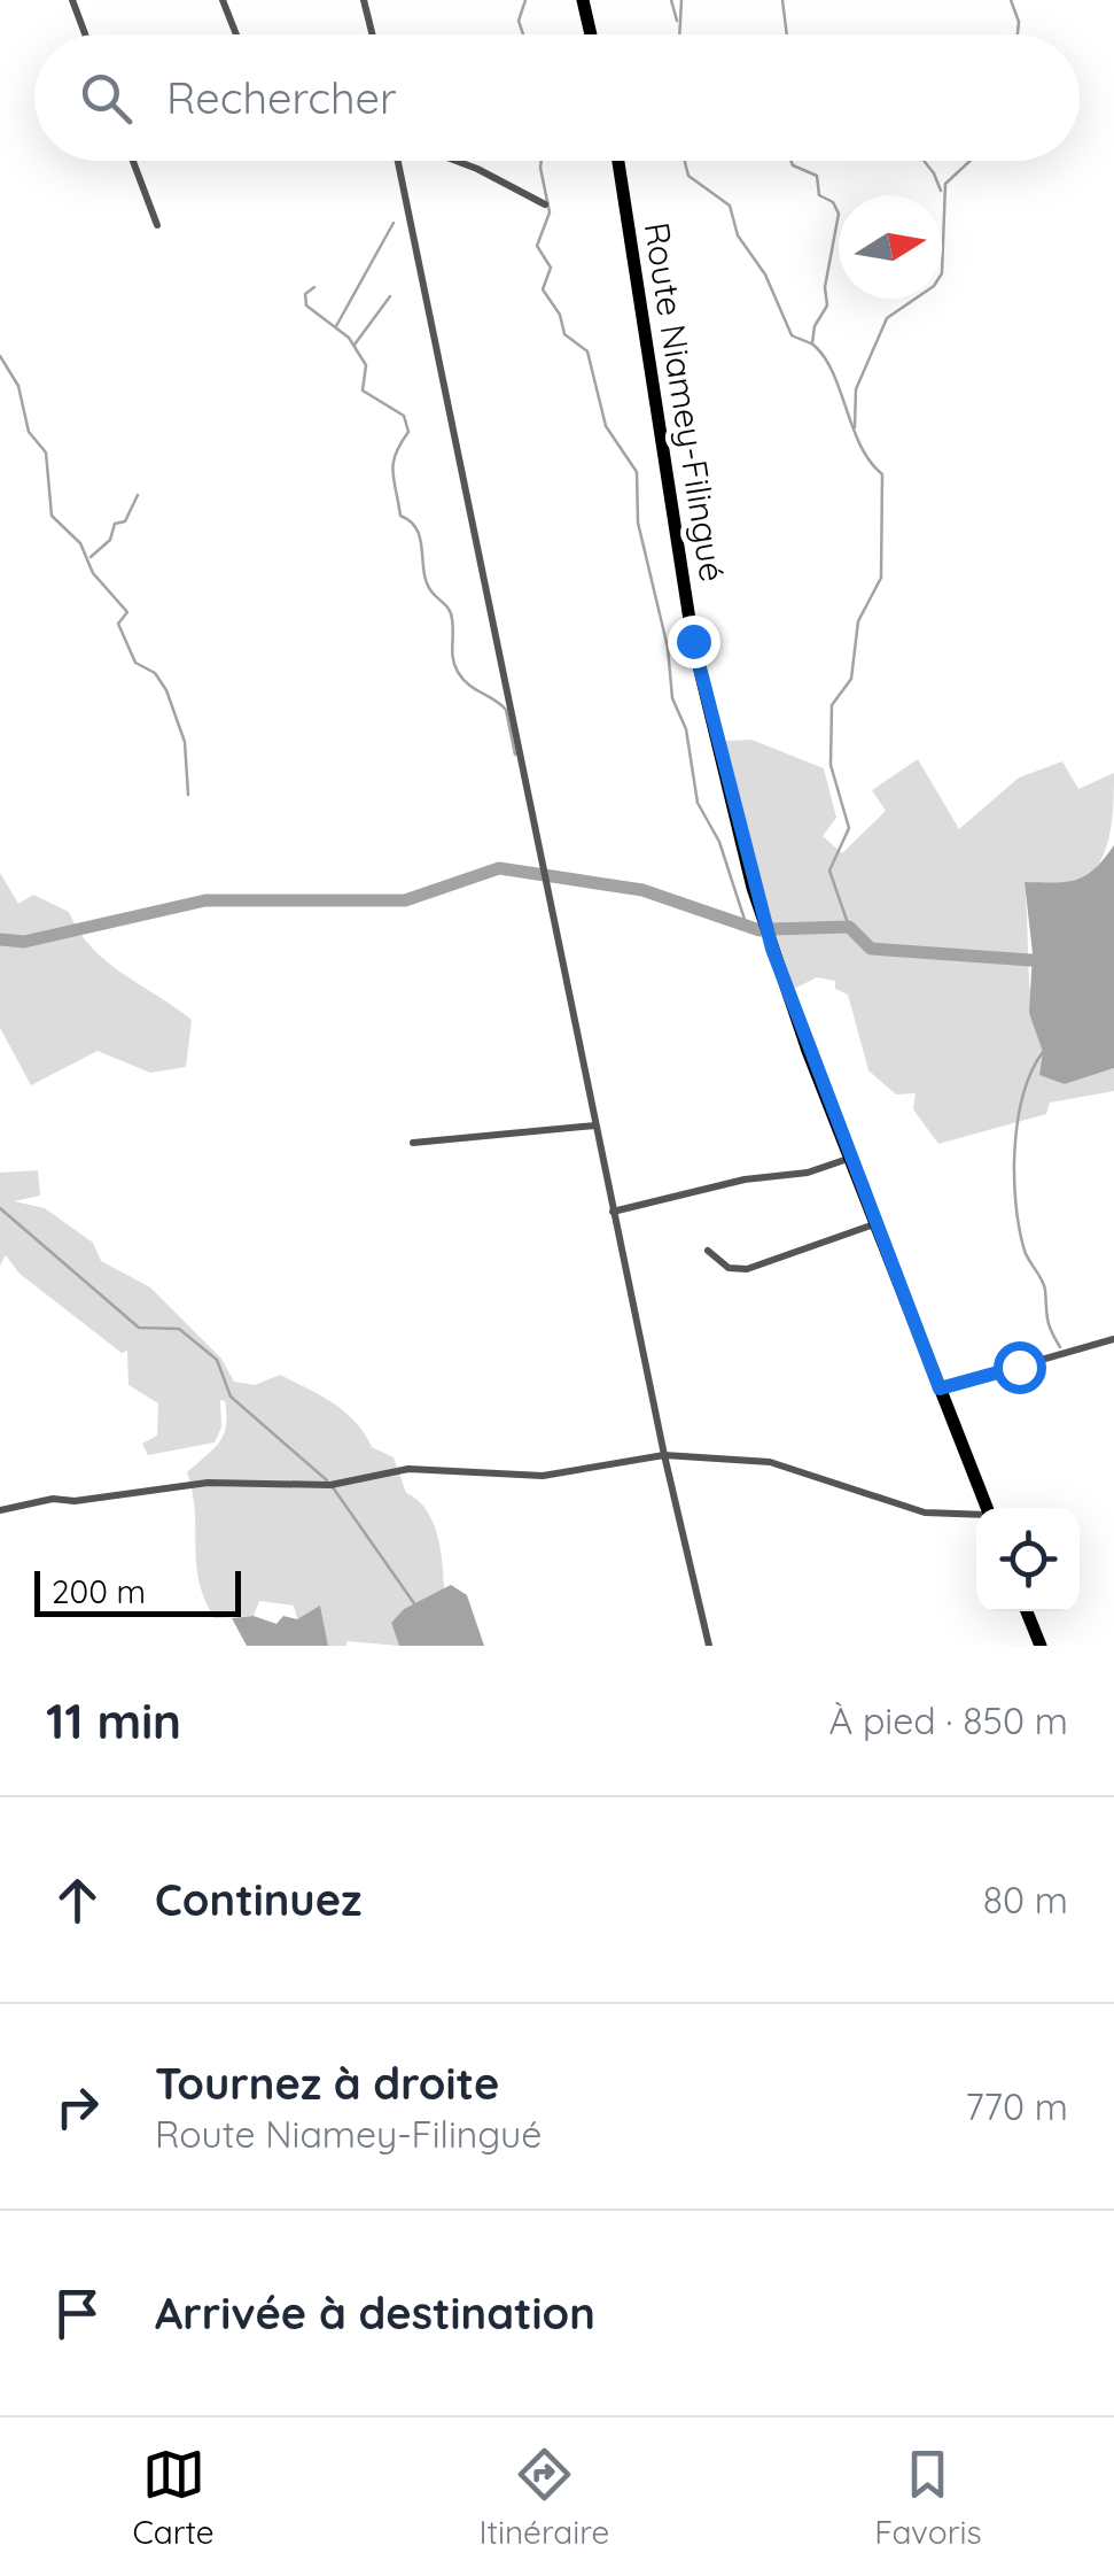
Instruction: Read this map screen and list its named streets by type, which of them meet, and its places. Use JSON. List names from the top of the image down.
{
  "streets": {
    "main road": ["Route Niamey-Filingué"]
  },
  "scale_bar": "200 m",
  "north": "right",
  "page": {
    "search": "Rechercher",
    "scale": "200 m",
    "heading": ["11 min", "À pied · 850 m"],
    "list": [
      ["Continuez", "80 m"],
      ["Tournez à droite", "Route Niamey-Filingué", "770 m"],
      "Arrivée à destination"
    ],
    "nav": ["Carte", "Itinéraire", "Favoris"]
  }
}
